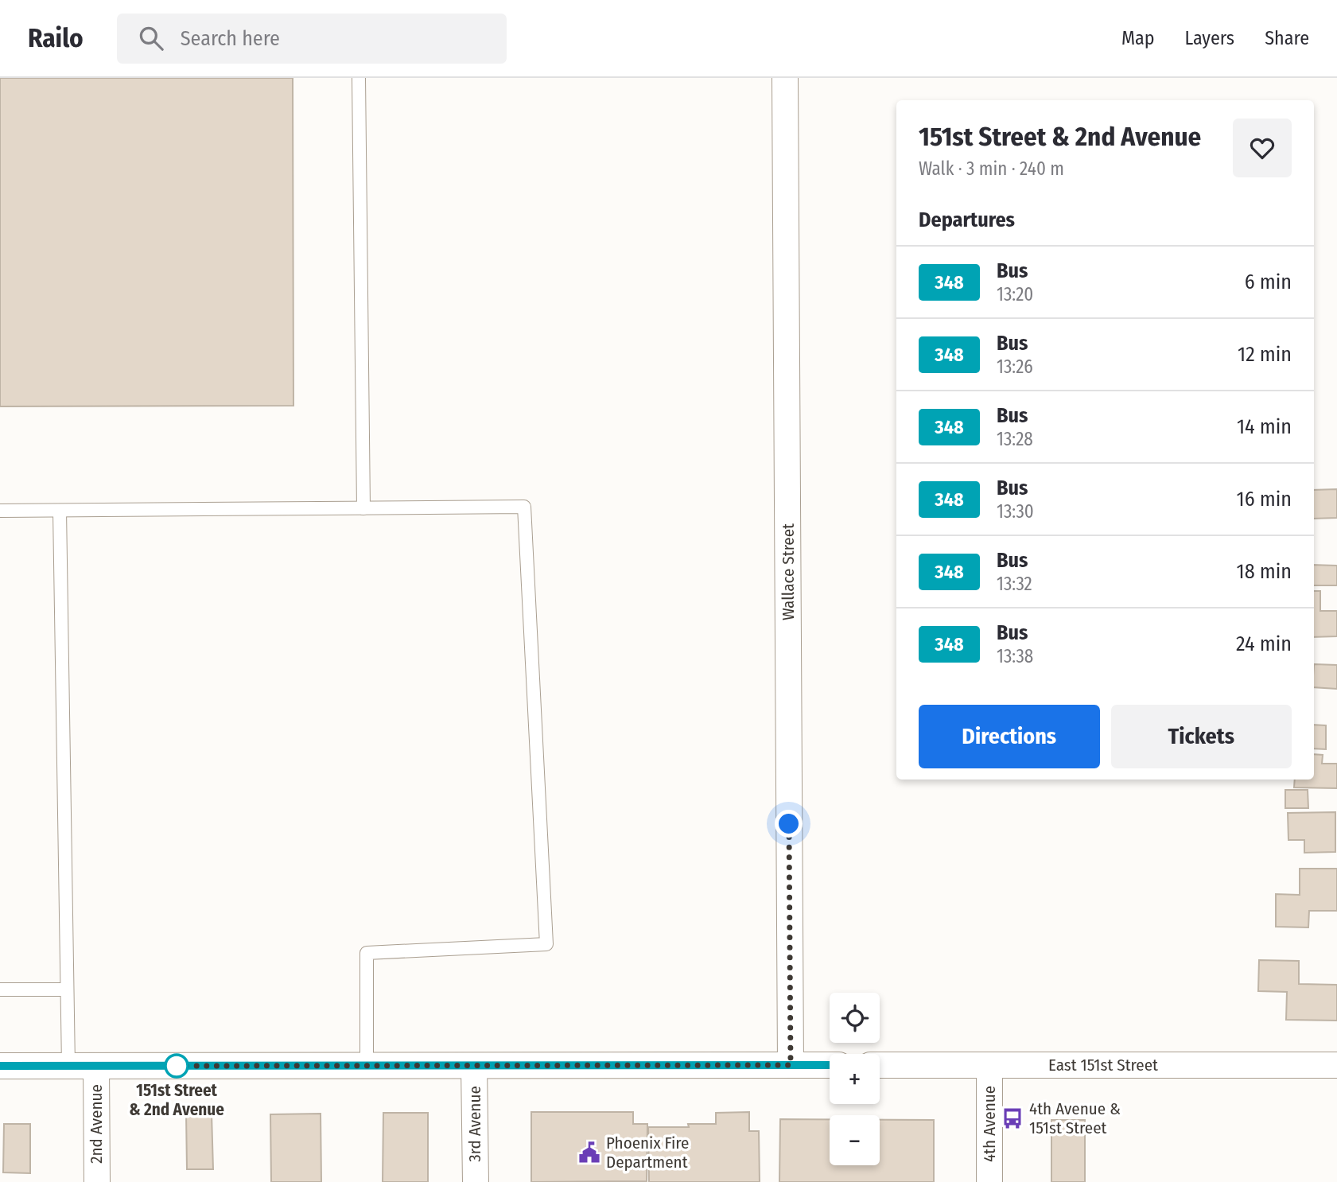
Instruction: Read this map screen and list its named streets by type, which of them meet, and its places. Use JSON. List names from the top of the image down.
{
  "streets": {
    "street": [
      "Wallace Street",
      "East 151st Street",
      "2nd Avenue",
      "3rd Avenue",
      "4th Avenue"
    ]
  },
  "crossings": [
    ["East 151st Street", "4th Avenue"]
  ],
  "places": {
    "other": ["151st Street & 2nd Avenue"],
    "bus stop": ["4th Avenue & 151st Street"],
    "public building": ["Phoenix Fire Department"]
  },
  "lines": ["bus line 348"],
  "page": {
    "header": "Railo",
    "search": "Search here",
    "nav": ["Map", "Layers", "Share"],
    "heading": [
      ["151st Street & 2nd Avenue", "Walk · 3 min · 240 m"],
      "Departures"
    ],
    "list": [
      {
        "mark": "348",
        "name": "Bus",
        "note": "13:20",
        "value": "6 min"
      },
      {
        "mark": "348",
        "name": "Bus",
        "note": "13:26",
        "value": "12 min"
      },
      {
        "mark": "348",
        "name": "Bus",
        "note": "13:28",
        "value": "14 min"
      },
      {
        "mark": "348",
        "name": "Bus",
        "note": "13:30",
        "value": "16 min"
      },
      {
        "mark": "348",
        "name": "Bus",
        "note": "13:32",
        "value": "18 min"
      },
      {
        "mark": "348",
        "name": "Bus",
        "note": "13:38",
        "value": "24 min"
      }
    ],
    "buttons": ["Directions", "Tickets"],
    "map_buttons": ["+", "−"]
  }
}
